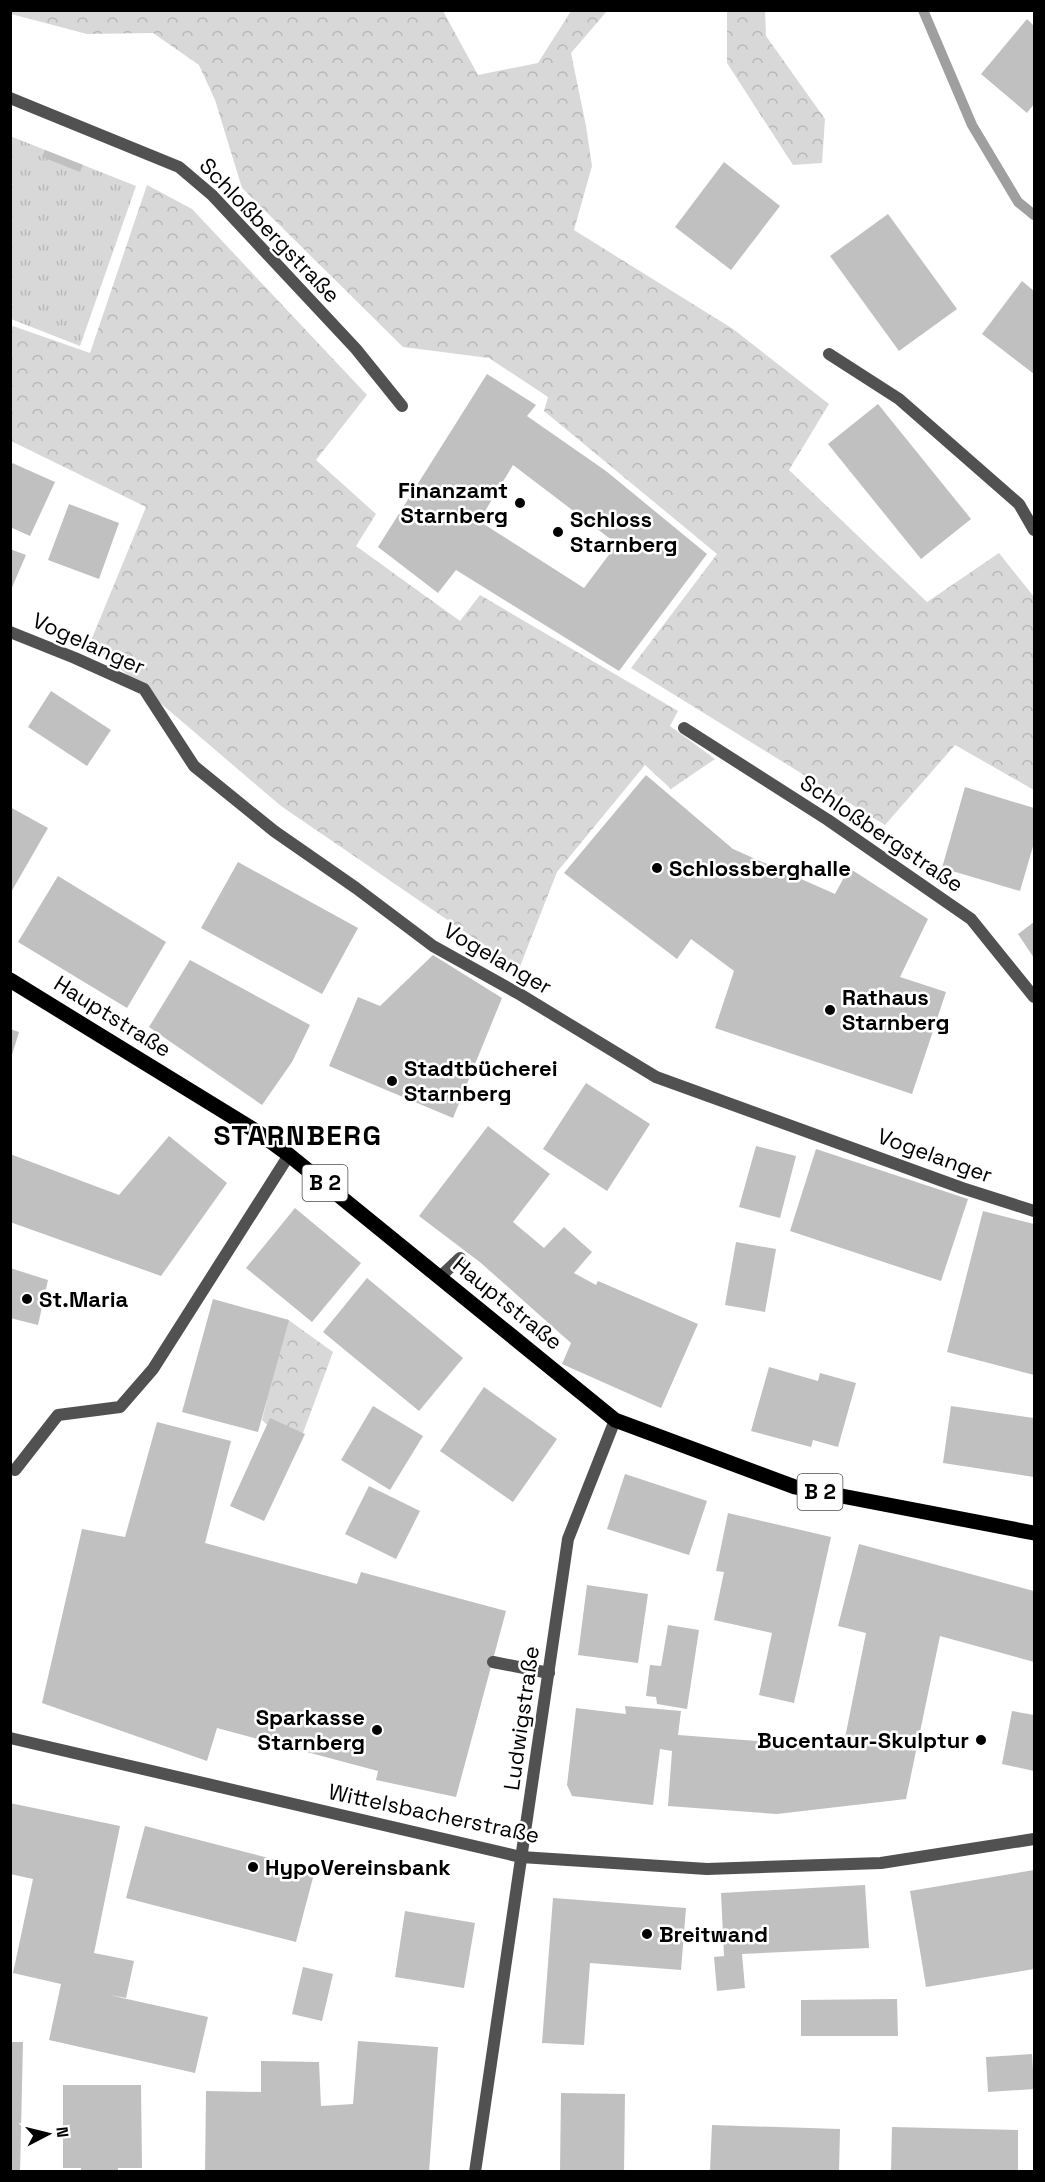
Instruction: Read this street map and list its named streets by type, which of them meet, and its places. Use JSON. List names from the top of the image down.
{
  "streets": {
    "main road": ["Hauptstraße", "B 2"],
    "street": [
      "Schloßbergstraße",
      "Vogelanger",
      "Ludwigstraße",
      "Wittelsbacherstraße"
    ]
  },
  "crossings": [
    ["Hauptstraße", "Ludwigstraße"],
    ["Ludwigstraße", "Wittelsbacherstraße"]
  ],
  "districts": ["STARNBERG"],
  "places": [
    "Finanzamt Starnberg",
    "Schloss Starnberg",
    "Schlossberghalle",
    "Rathaus Starnberg",
    "Stadtbücherei Starnberg",
    "St.Maria",
    "Sparkasse Starnberg",
    "Bucentaur-Skulptur",
    "HypoVereinsbank",
    "Breitwand"
  ],
  "north": "right"
}
